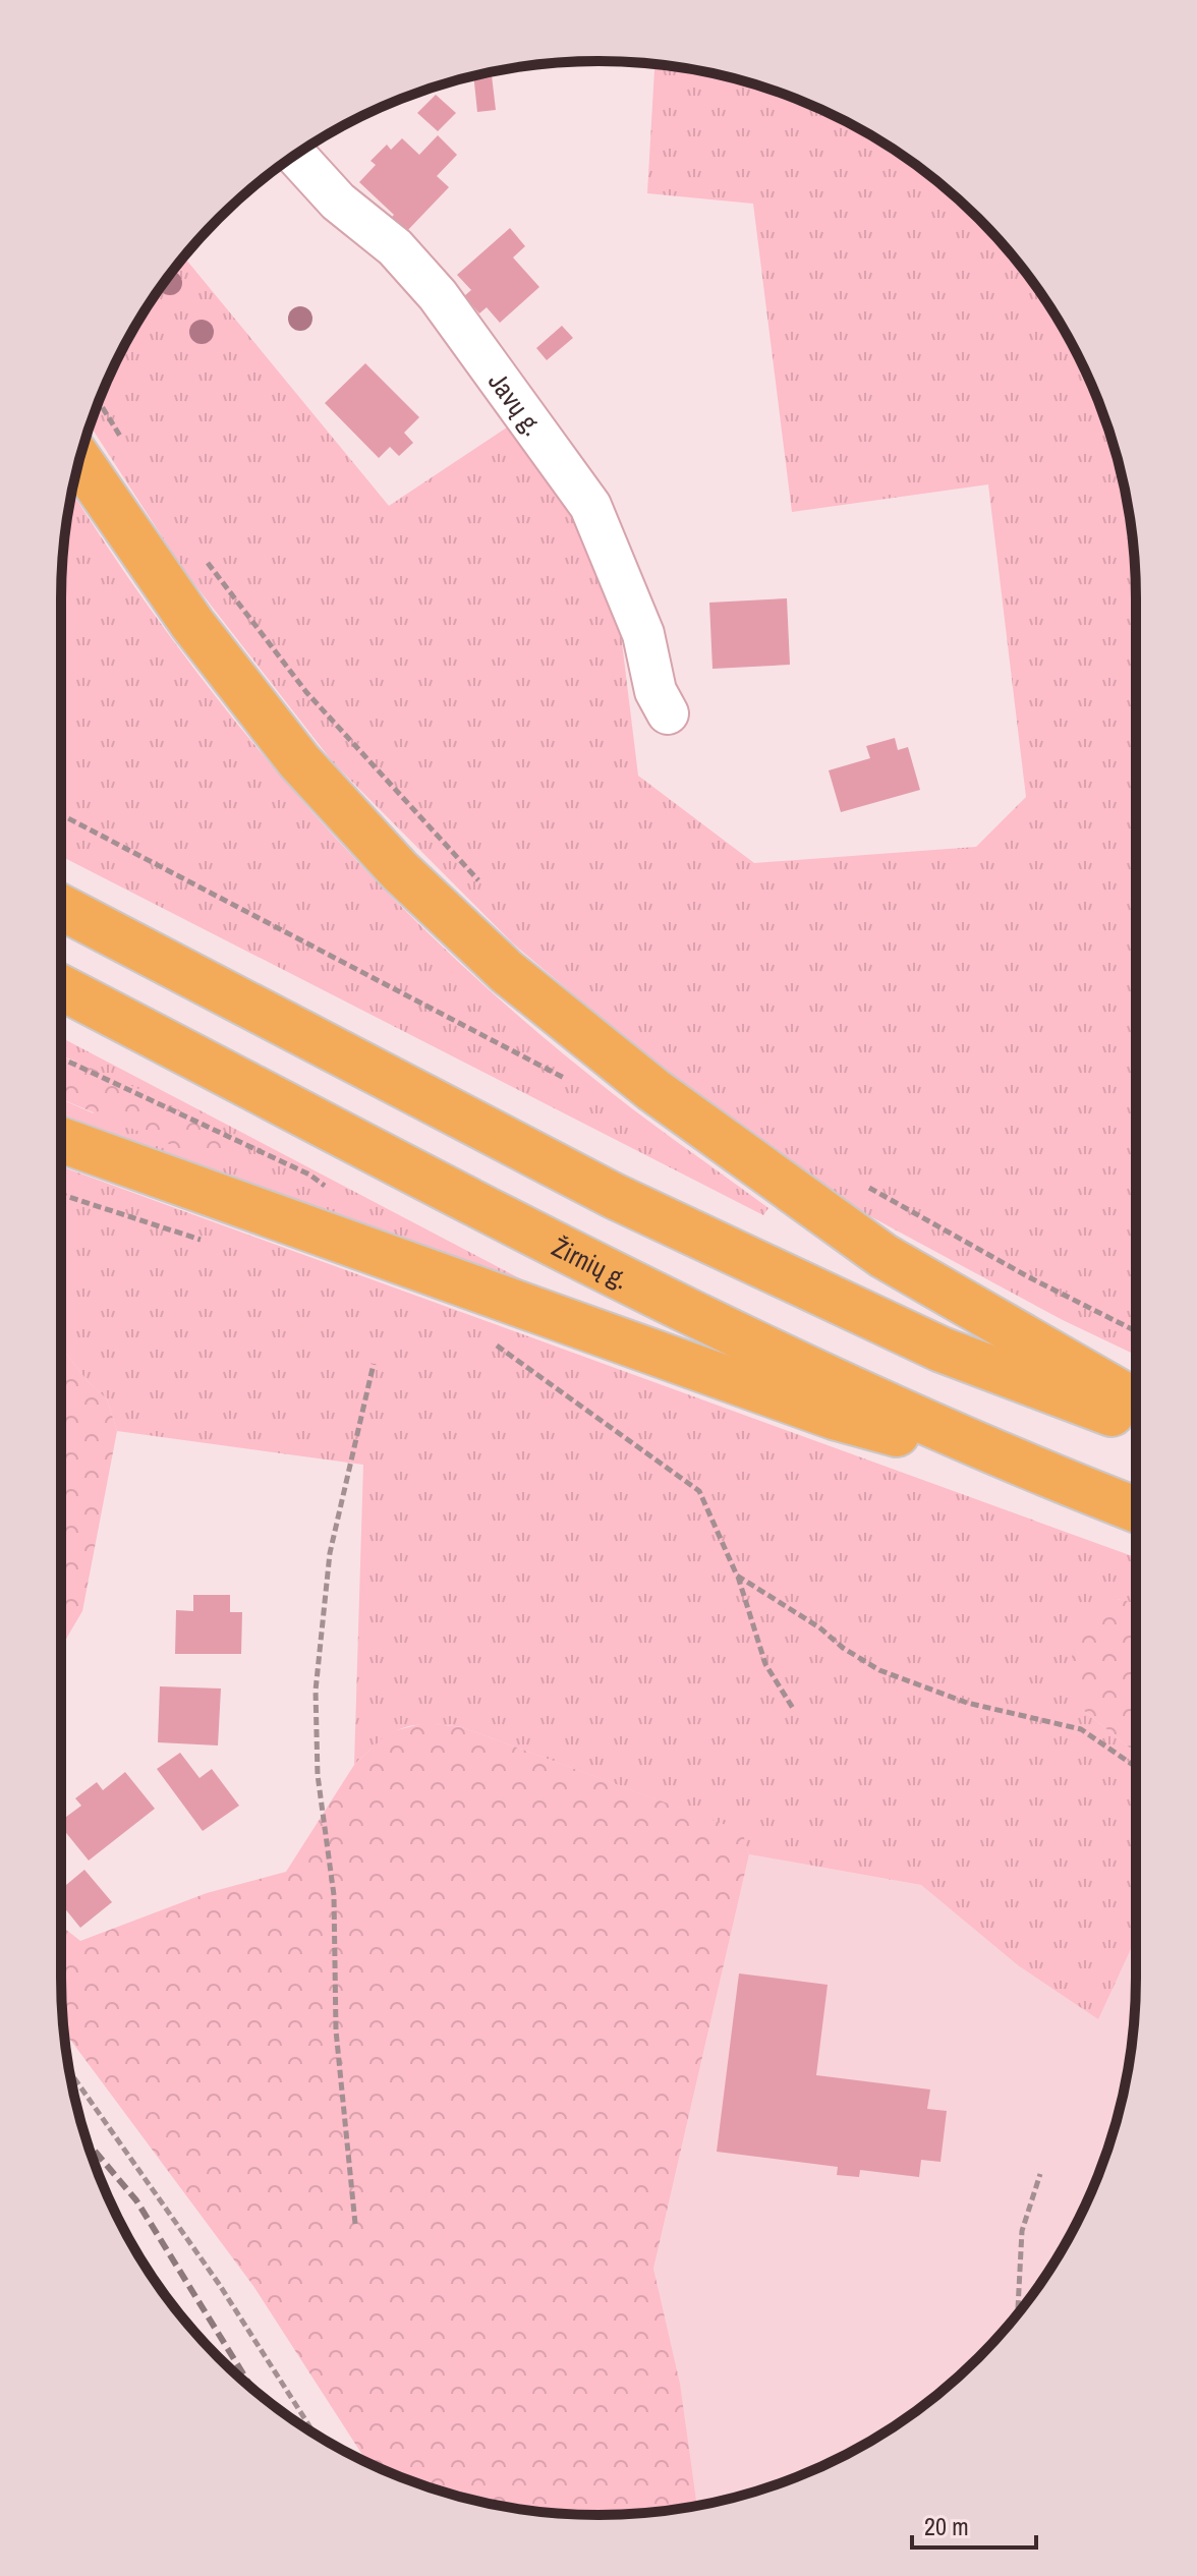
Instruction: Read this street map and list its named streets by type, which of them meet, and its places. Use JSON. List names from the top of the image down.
{
  "streets": {
    "highway": ["Žirnių g."],
    "street": ["Javų g."]
  },
  "scale_bar": "20 m"
}
